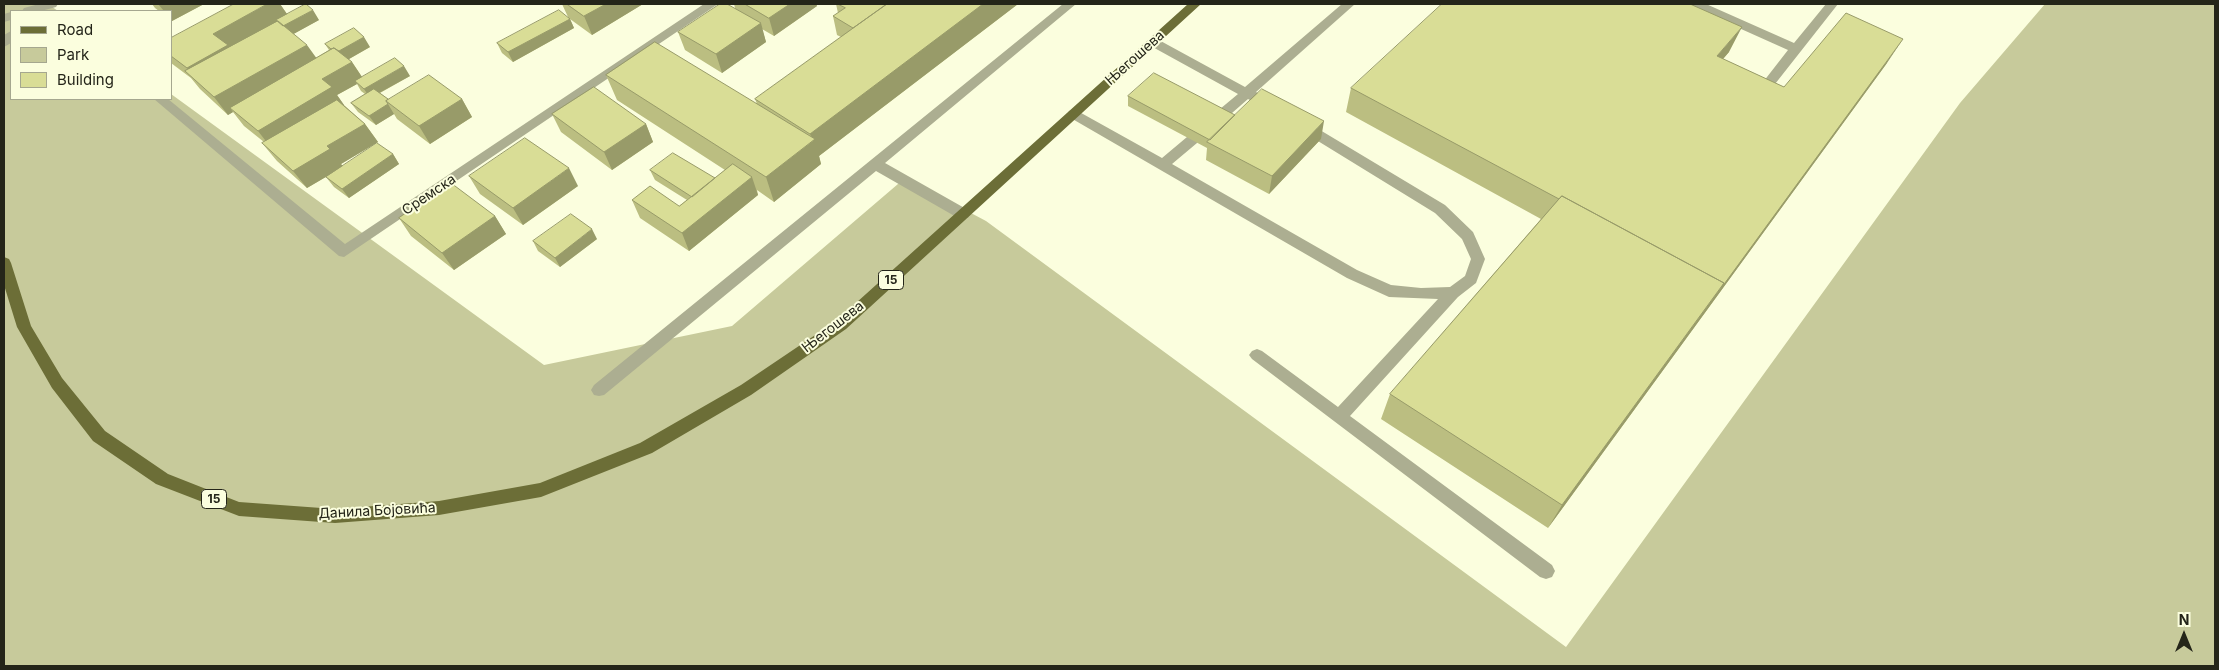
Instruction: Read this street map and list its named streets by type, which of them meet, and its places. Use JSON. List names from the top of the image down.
{
  "streets": {
    "main road": ["Његошева", "15", "Данила Бојовића"],
    "street": ["Сремска"]
  },
  "crossings": [
    ["Његошева", "Данила Бојовића"]
  ],
  "legend": ["Road", "Park", "Building"],
  "north": "top"
}
